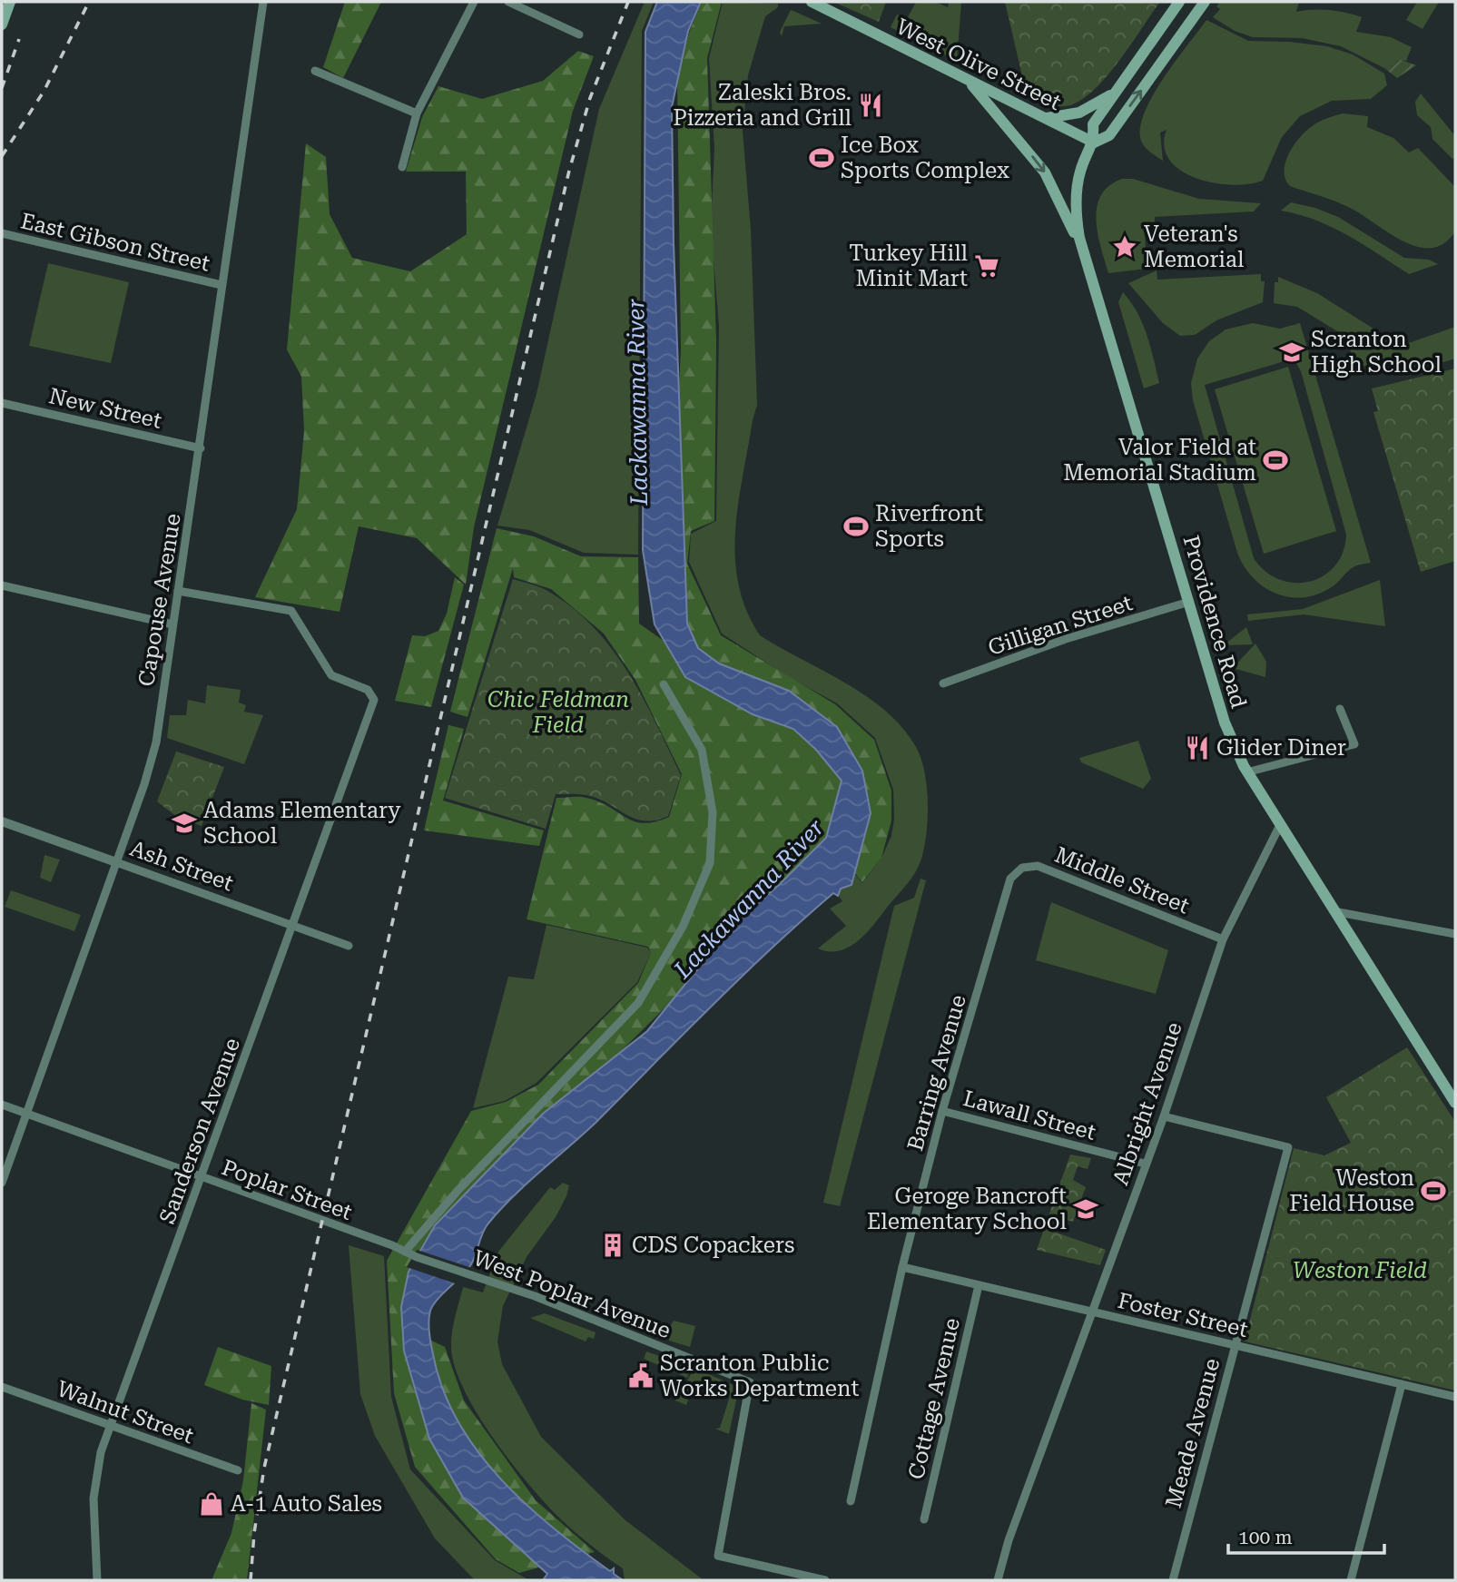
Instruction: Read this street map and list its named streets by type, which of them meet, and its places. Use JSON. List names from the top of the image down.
{
  "streets": {
    "main road": ["West Olive Street", "Providence Road"],
    "street": [
      "East Gibson Street",
      "New Street",
      "Capouse Avenue",
      "Gilligan Street",
      "Ash Street",
      "Middle Street",
      "Barring Avenue",
      "Albright Avenue",
      "Lawall Street",
      "Sanderson Avenue",
      "Poplar Street",
      "West Poplar Avenue",
      "Foster Street",
      "Cottage Avenue",
      "Walnut Street",
      "Meade Avenue"
    ]
  },
  "crossings": [
    ["West Olive Street", "Providence Road"],
    ["East Gibson Street", "Capouse Avenue"],
    ["New Street", "Capouse Avenue"],
    ["Capouse Avenue", "Ash Street"],
    ["Capouse Avenue", "Sanderson Avenue"],
    ["Capouse Avenue", "Poplar Street"],
    ["Providence Road", "Gilligan Street"],
    ["Providence Road", "Albright Avenue"],
    ["Ash Street", "Sanderson Avenue"],
    ["Middle Street", "Barring Avenue"],
    ["Middle Street", "Albright Avenue"],
    ["Barring Avenue", "Lawall Street"],
    ["Barring Avenue", "Foster Street"],
    ["Albright Avenue", "Lawall Street"],
    ["Albright Avenue", "Foster Street"],
    ["Albright Avenue", "Meade Avenue"],
    ["Sanderson Avenue", "Poplar Street"],
    ["Sanderson Avenue", "Walnut Street"],
    ["Poplar Street", "West Poplar Avenue"],
    ["Foster Street", "Cottage Avenue"],
    ["Foster Street", "Meade Avenue"]
  ],
  "water": ["Lackawanna River"],
  "parks": ["Chic Feldman Field", "Weston Field"],
  "places": {
    "restaurant": ["Zaleski Bros. Pizzeria and Grill", "Glider Diner"],
    "sports": [
      "Ice Box Sports Complex",
      "Valor Field at Memorial Stadium",
      "Riverfront Sports",
      "Weston Field House"
    ],
    "place": ["Veteran's Memorial"],
    "supermarket": ["Turkey Hill Minit Mart"],
    "school or university": ["Scranton High School", "Adams Elementary School", "Geroge Bancroft Elementary School"],
    "building": ["CDS Copackers"],
    "public building": ["Scranton Public Works Department"],
    "shop": ["A-1 Auto Sales"]
  },
  "scale_bar": "100 m"
}
